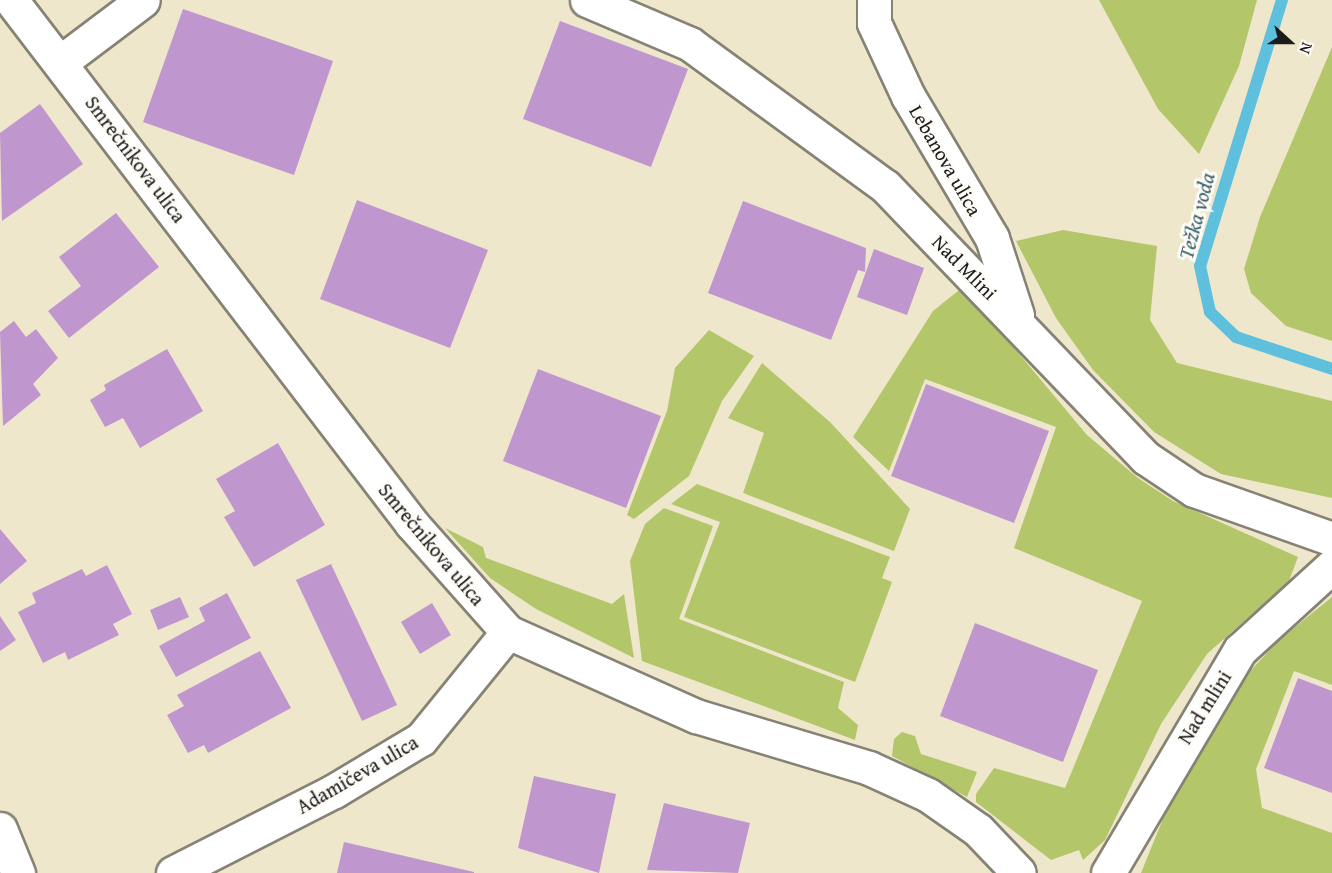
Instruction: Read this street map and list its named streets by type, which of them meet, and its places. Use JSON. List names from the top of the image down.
{
  "streets": {
    "street": [
      "Smrečnikova ulica",
      "Lebanova ulica",
      "Nad Mlini",
      "Nad mlini",
      "Adamičeva ulica"
    ]
  },
  "crossings": [
    ["Smrečnikova ulica", "Adamičeva ulica"],
    ["Lebanova ulica", "Nad Mlini"]
  ],
  "water": ["Težka voda"],
  "north": "right"
}
